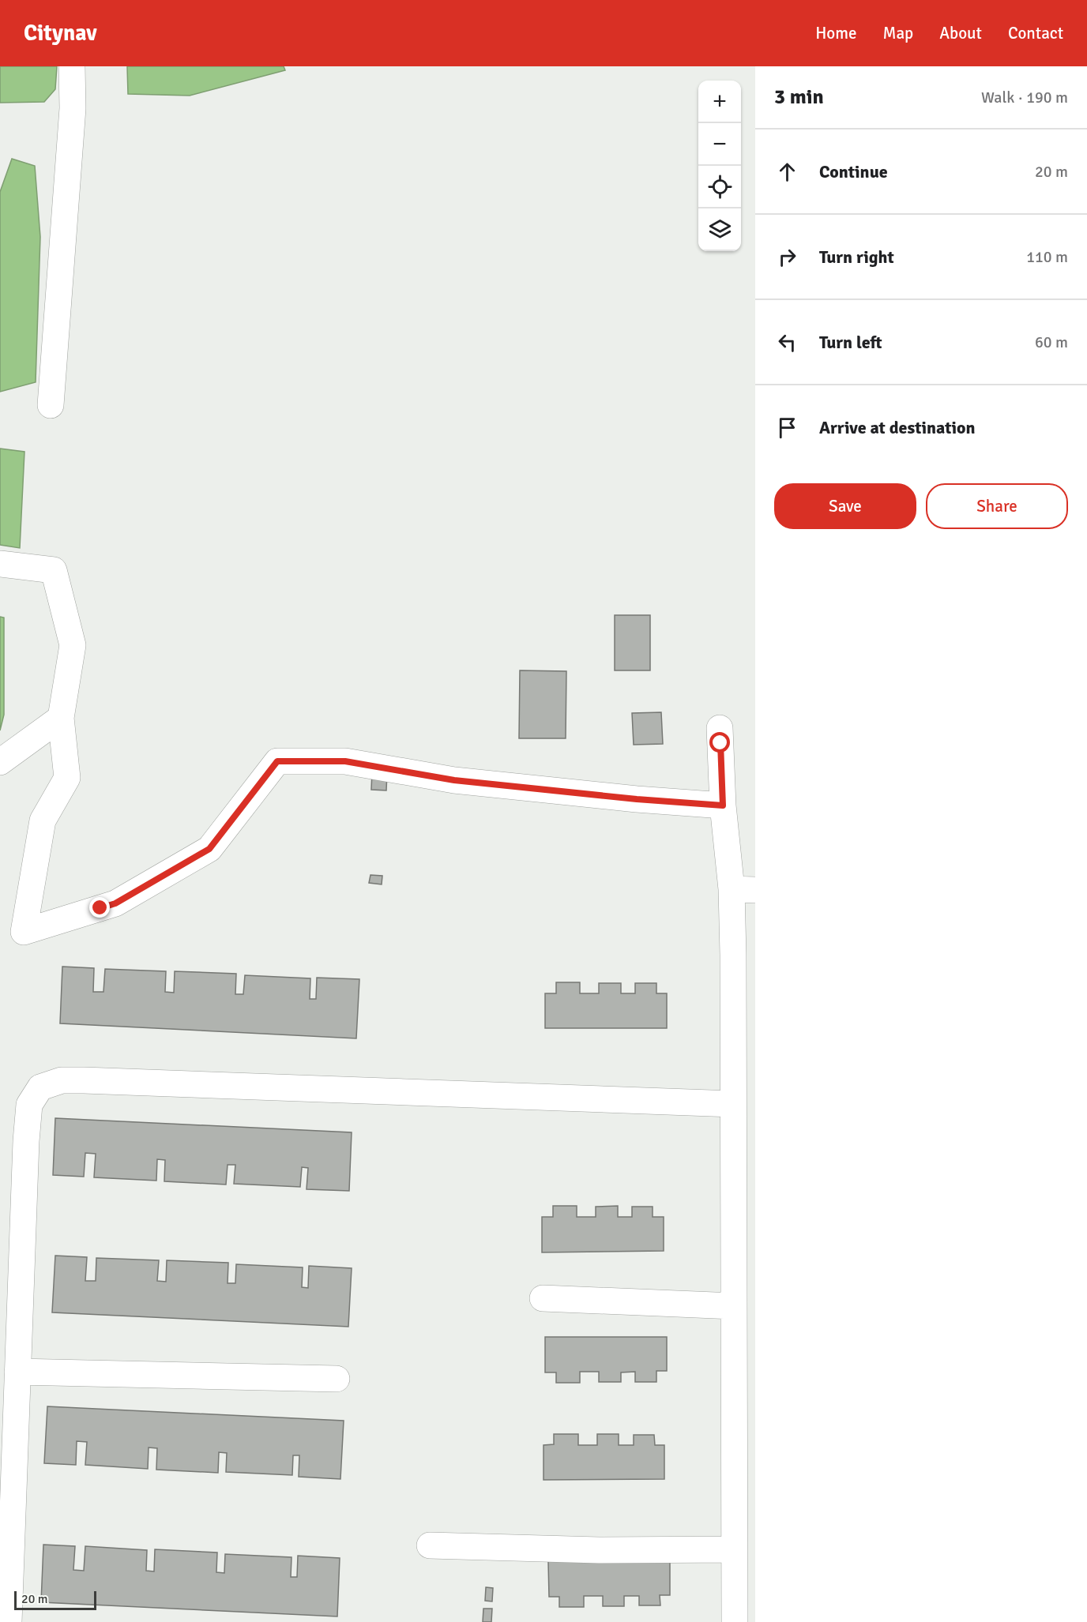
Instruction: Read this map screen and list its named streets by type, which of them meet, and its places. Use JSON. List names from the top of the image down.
{
  "scale_bar": "20 m",
  "page": {
    "header": "Citynav",
    "nav": [
      "Home",
      "Map",
      "About",
      "Contact"
    ],
    "heading": ["3 min", "Walk · 190 m"],
    "map_buttons": ["+", "−"],
    "list": [
      ["Continue", "20 m"],
      ["Turn right", "110 m"],
      ["Turn left", "60 m"],
      "Arrive at destination"
    ],
    "buttons": ["Save", "Share"],
    "scale": "20 m"
  }
}
